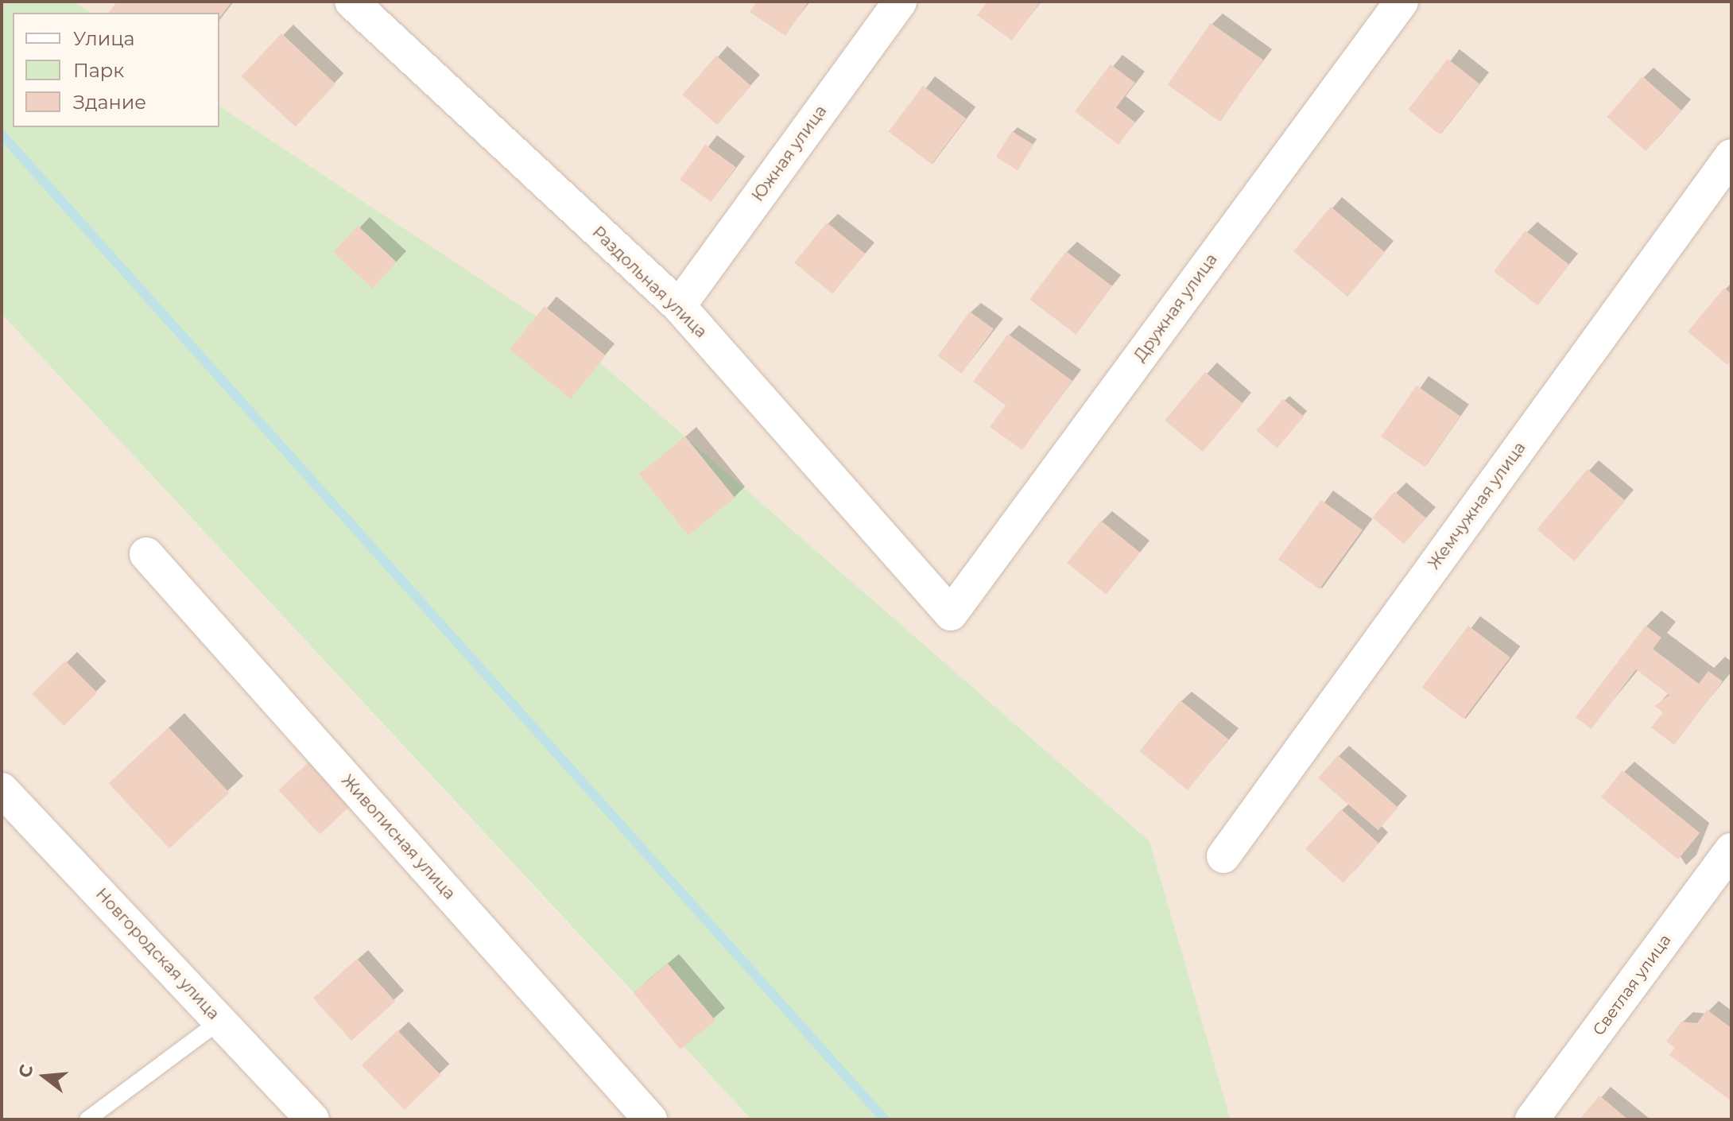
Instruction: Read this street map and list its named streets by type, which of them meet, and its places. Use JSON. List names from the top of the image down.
{
  "streets": {
    "street": [
      "Южная улица",
      "Раздольная улица",
      "Дружная улица",
      "Жемчужная улица",
      "Живописная улица",
      "Новгородская улица",
      "Светлая улица"
    ]
  },
  "crossings": [
    ["Южная улица", "Раздольная улица"],
    ["Раздольная улица", "Дружная улица"]
  ],
  "legend": ["Улица", "Парк", "Здание"],
  "north": "left"
}
